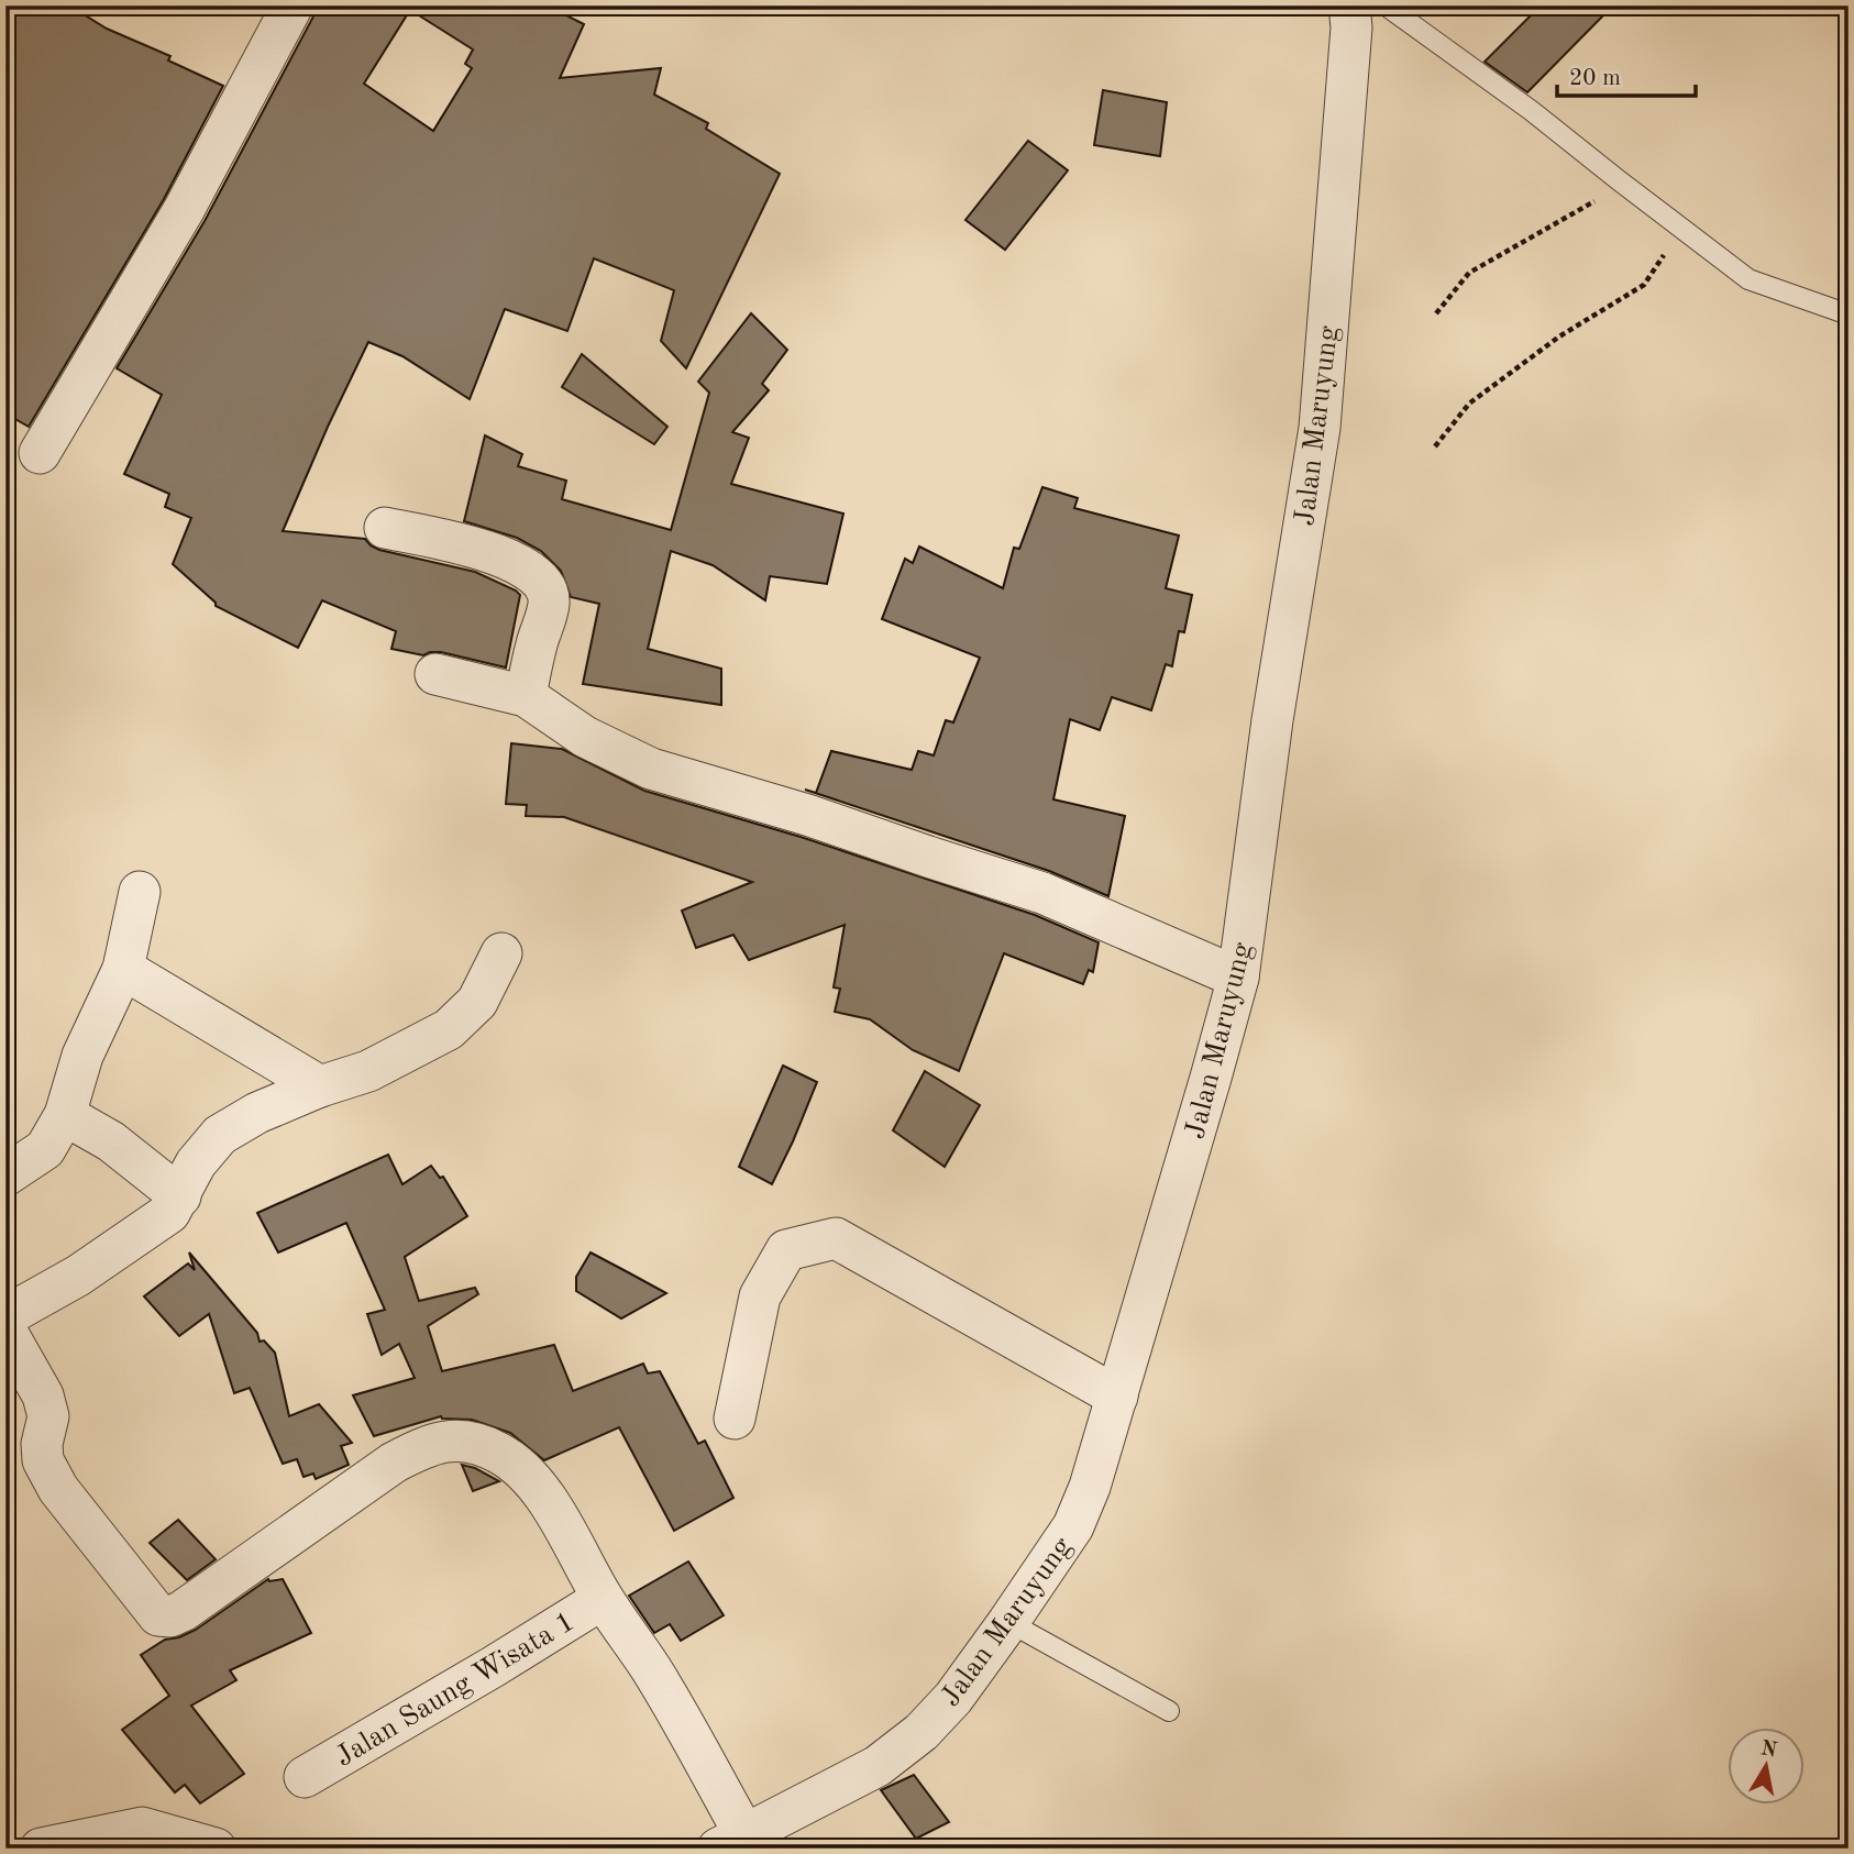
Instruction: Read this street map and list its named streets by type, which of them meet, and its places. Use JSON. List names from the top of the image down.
{
  "streets": {
    "street": ["Jalan Maruyung", "Jalan Saung Wisata 1"]
  },
  "scale_bar": "20 m",
  "north": "top"
}
